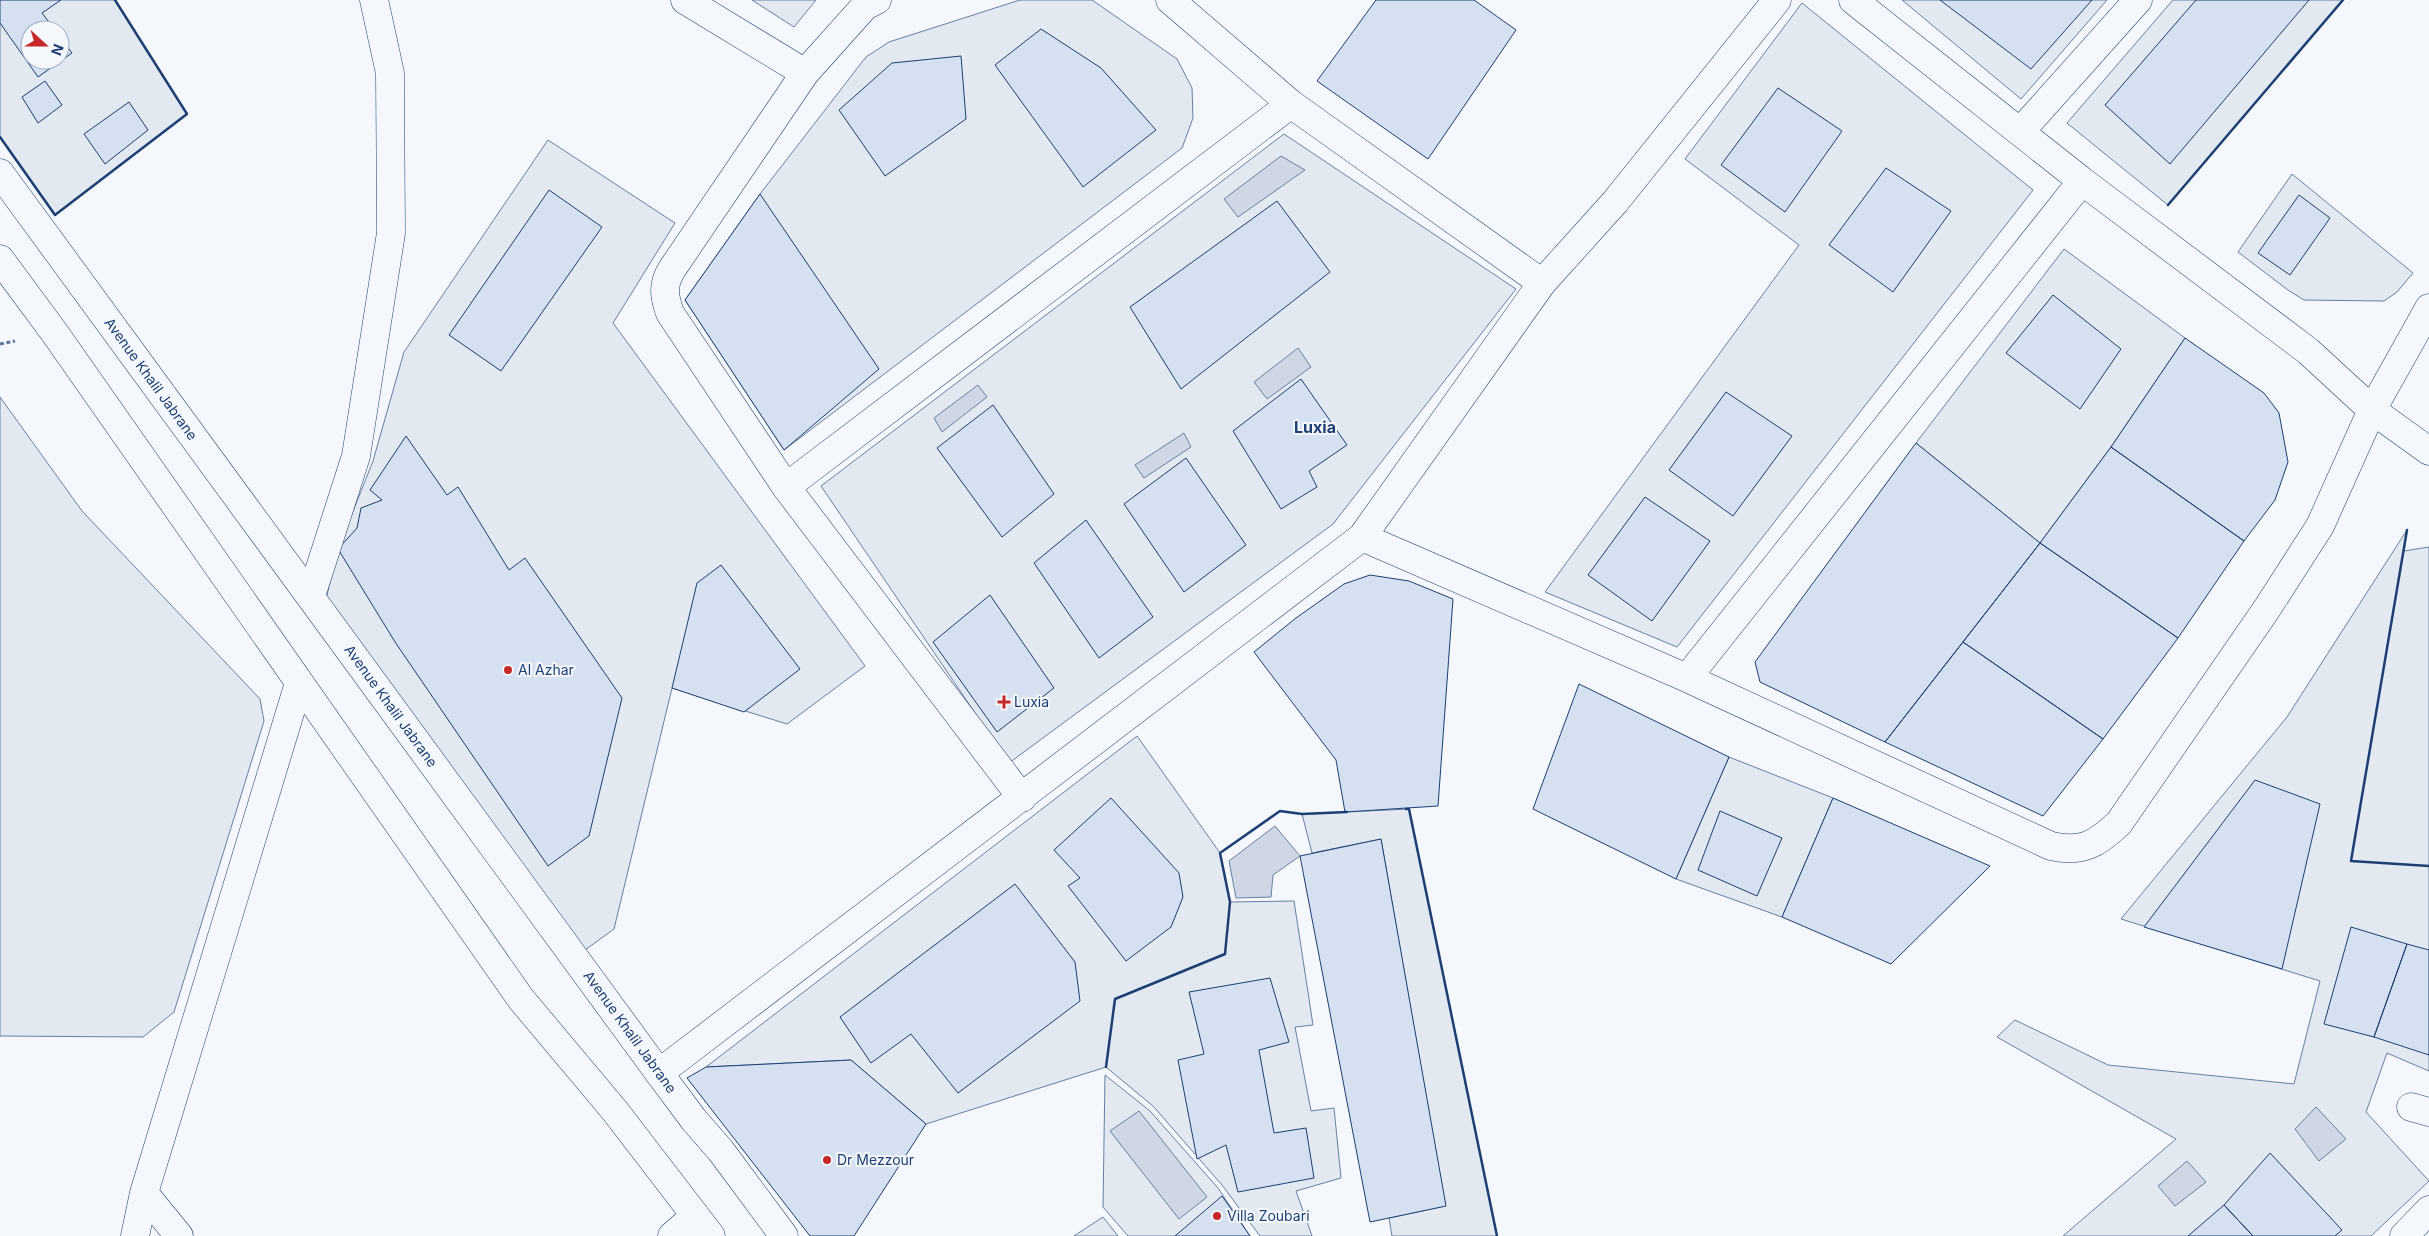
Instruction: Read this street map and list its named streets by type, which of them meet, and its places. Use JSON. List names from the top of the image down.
{
  "streets": {
    "street": ["Avenue Khalil Jabrane"]
  },
  "districts": ["Luxia"],
  "places": {
    "other": ["Al Azhar", "Dr Mezzour", "Villa Zoubari"],
    "health": ["Luxia"]
  },
  "north": "right"
}
